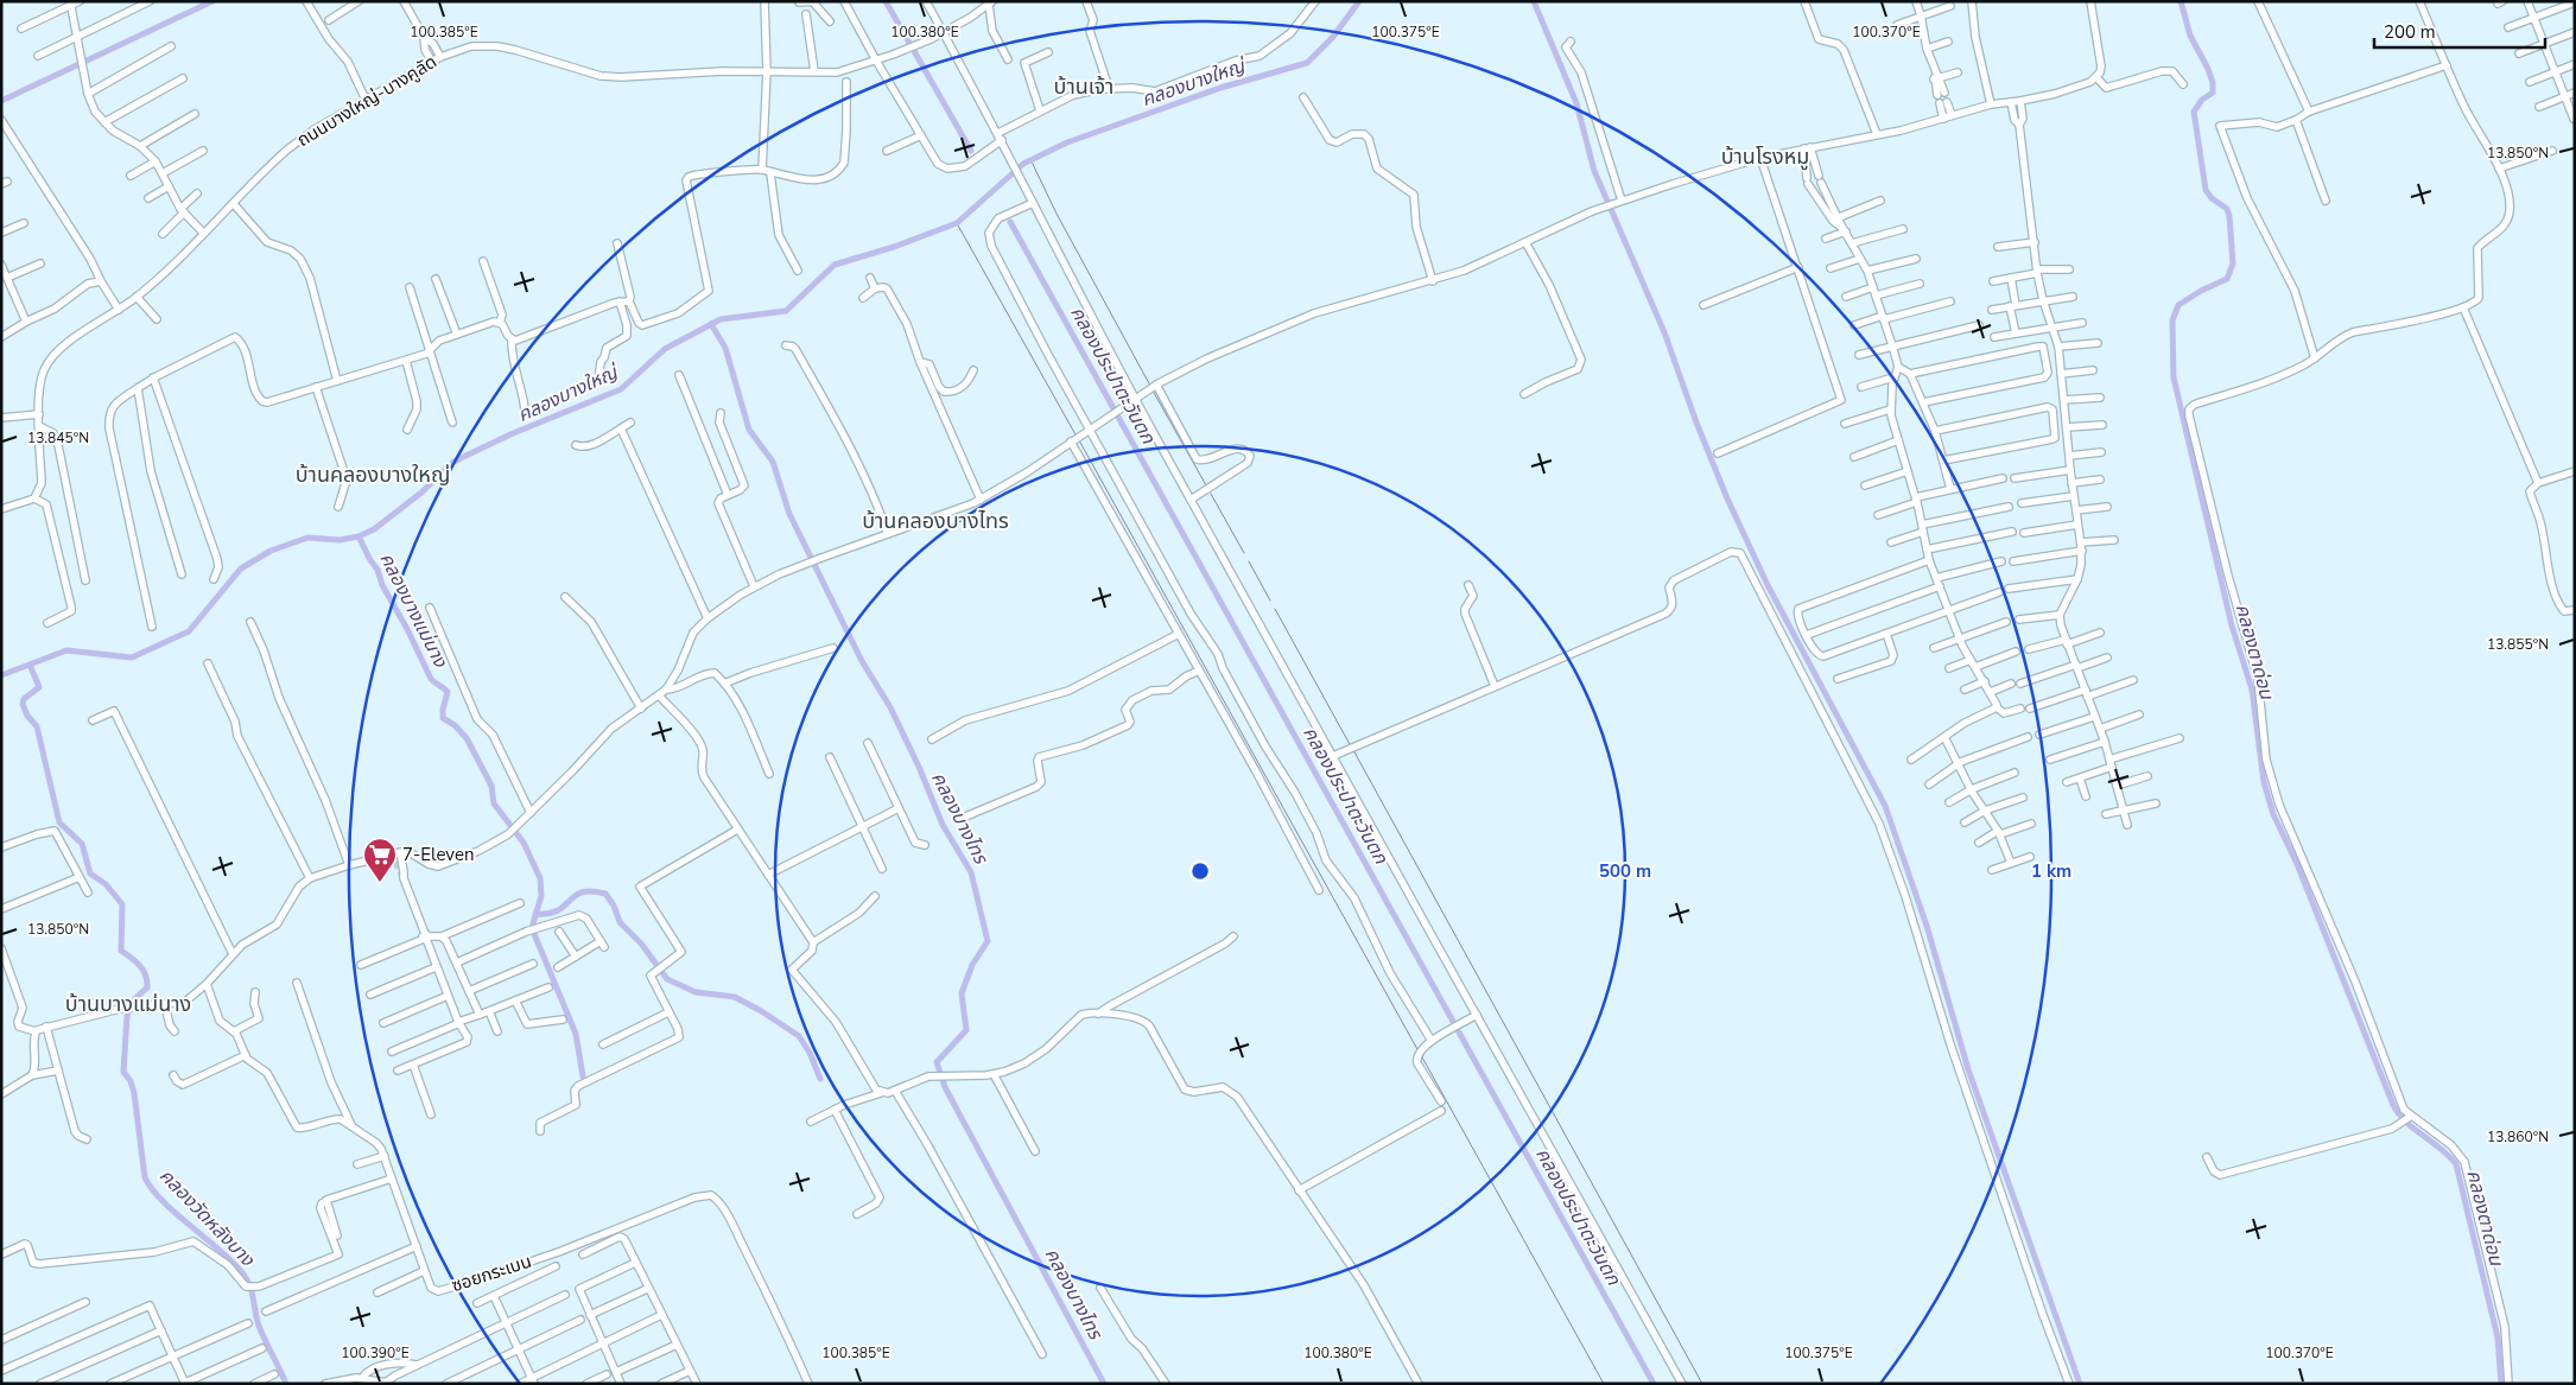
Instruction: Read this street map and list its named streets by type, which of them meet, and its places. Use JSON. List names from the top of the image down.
{
  "streets": {
    "street": ["ถนนบางใหญ่-บางคูลัด", "ซอยกระเบน"]
  },
  "districts": [
    "บ้านเจ้า",
    "บ้านโรงหมู",
    "บ้านคลองบางใหญ่",
    "บ้านคลองบางไทร",
    "บ้านบางแม่นาง"
  ],
  "water": [
    "คลองบางใหญ่",
    "คลองประปาตะวันตก",
    "คลองบางแม่นาง",
    "คลองตาด่อน",
    "คลองบางไทร",
    "คลองวัดหลังบาง"
  ],
  "places": {
    "supermarket": ["7-Eleven"]
  },
  "scale_bar": "200 m",
  "coordinates": [
    "100.385°E",
    "100.380°E",
    "100.375°E",
    "100.370°E",
    "13.850°N",
    "13.845°N",
    "13.855°N",
    "13.860°N",
    "100.390°E"
  ],
  "rings": ["500 m", "1 km"]
}
